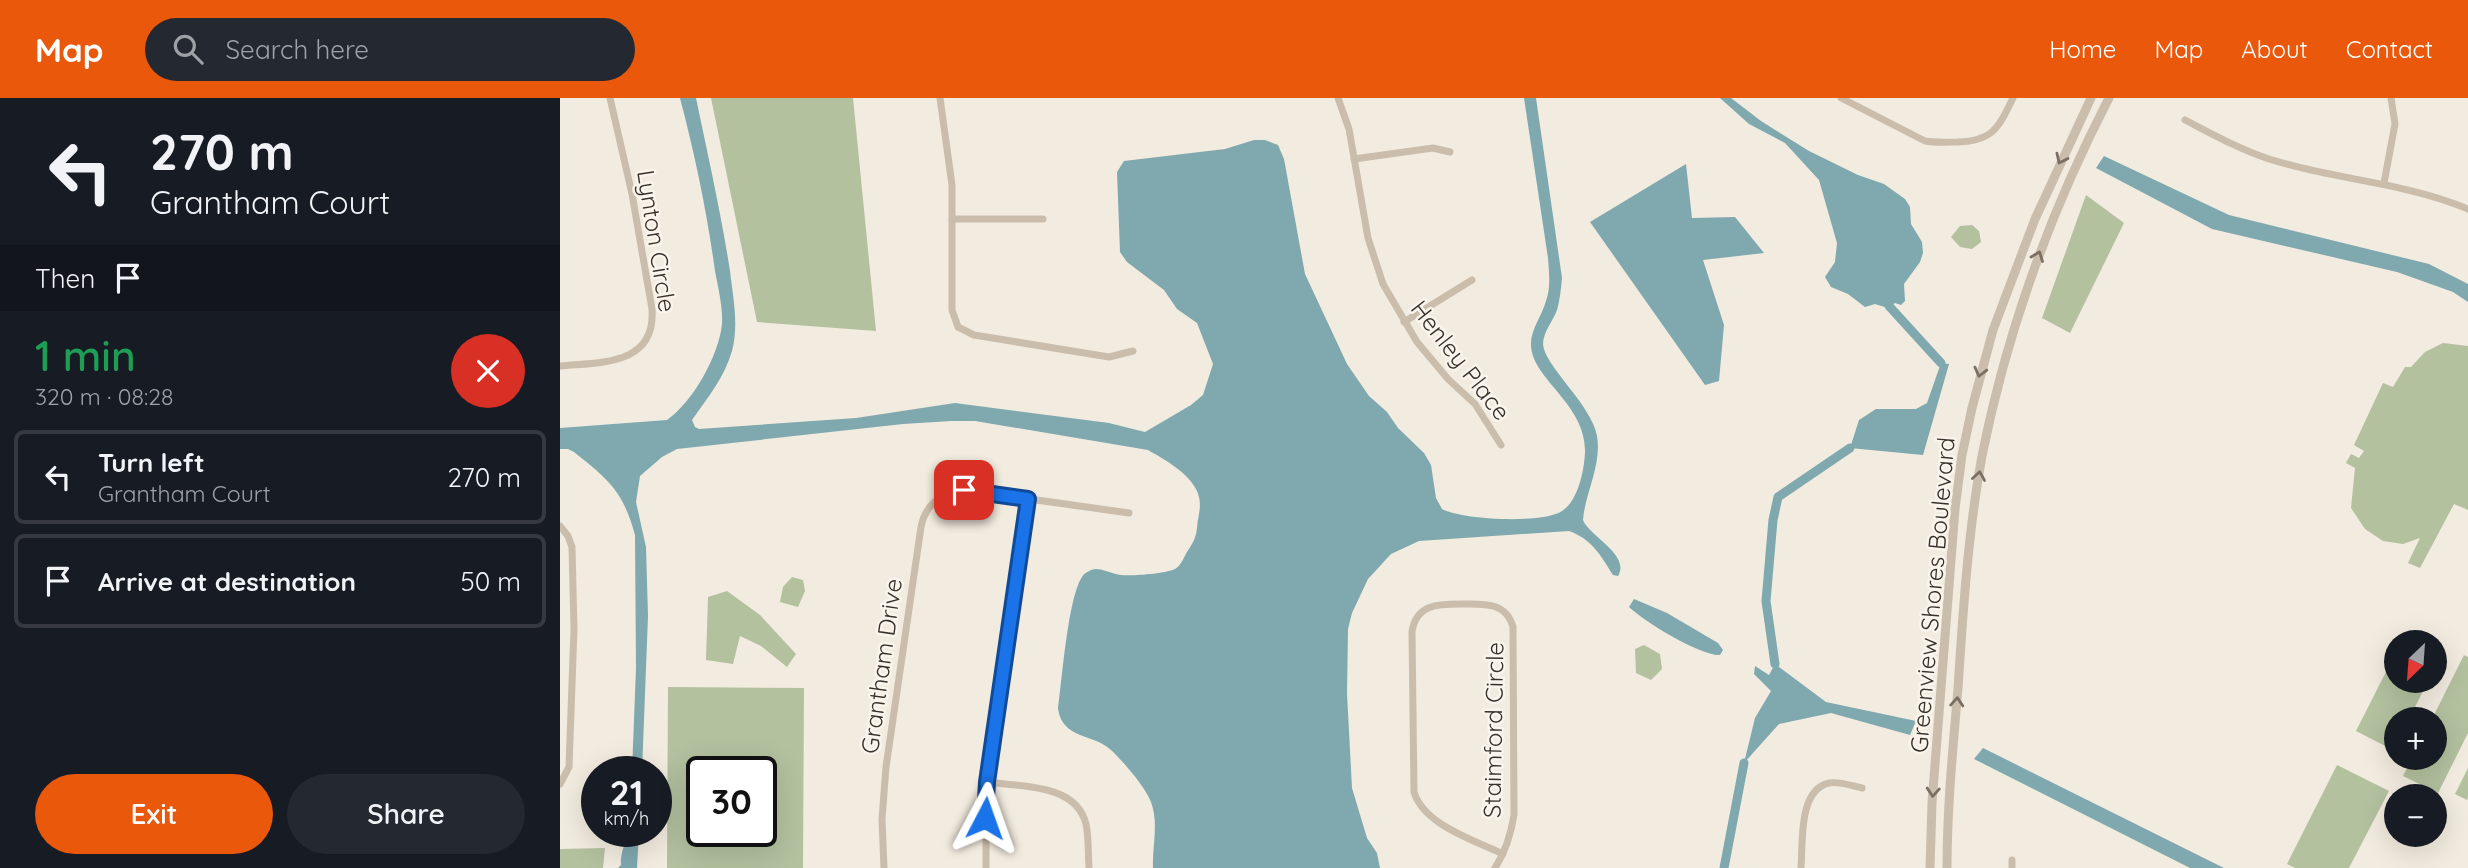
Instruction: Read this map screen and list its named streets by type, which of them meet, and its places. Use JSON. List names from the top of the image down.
{
  "streets": {
    "street": [
      "Lynton Circle",
      "Henley Place",
      "Greenview Shores Boulevard",
      "Grantham Drive",
      "Staimford Circle"
    ]
  },
  "north": "bottom left",
  "page": {
    "header": "Map",
    "search": "Search here",
    "nav": [
      "Home",
      "Map",
      "About",
      "Contact"
    ],
    "turn": ["270 m", "Grantham Court"],
    "then": "Then",
    "heading": ["1 min", "320 m · 08:28"],
    "list": [
      {
        "name": "Turn left",
        "note": "Grantham Court",
        "value": "270 m"
      },
      {
        "name": "Arrive at destination",
        "value": "50 m"
      }
    ],
    "map_buttons": ["+", "−"],
    "speed": "21 km/h",
    "limit": "30",
    "buttons": ["Exit", "Share"]
  }
}
